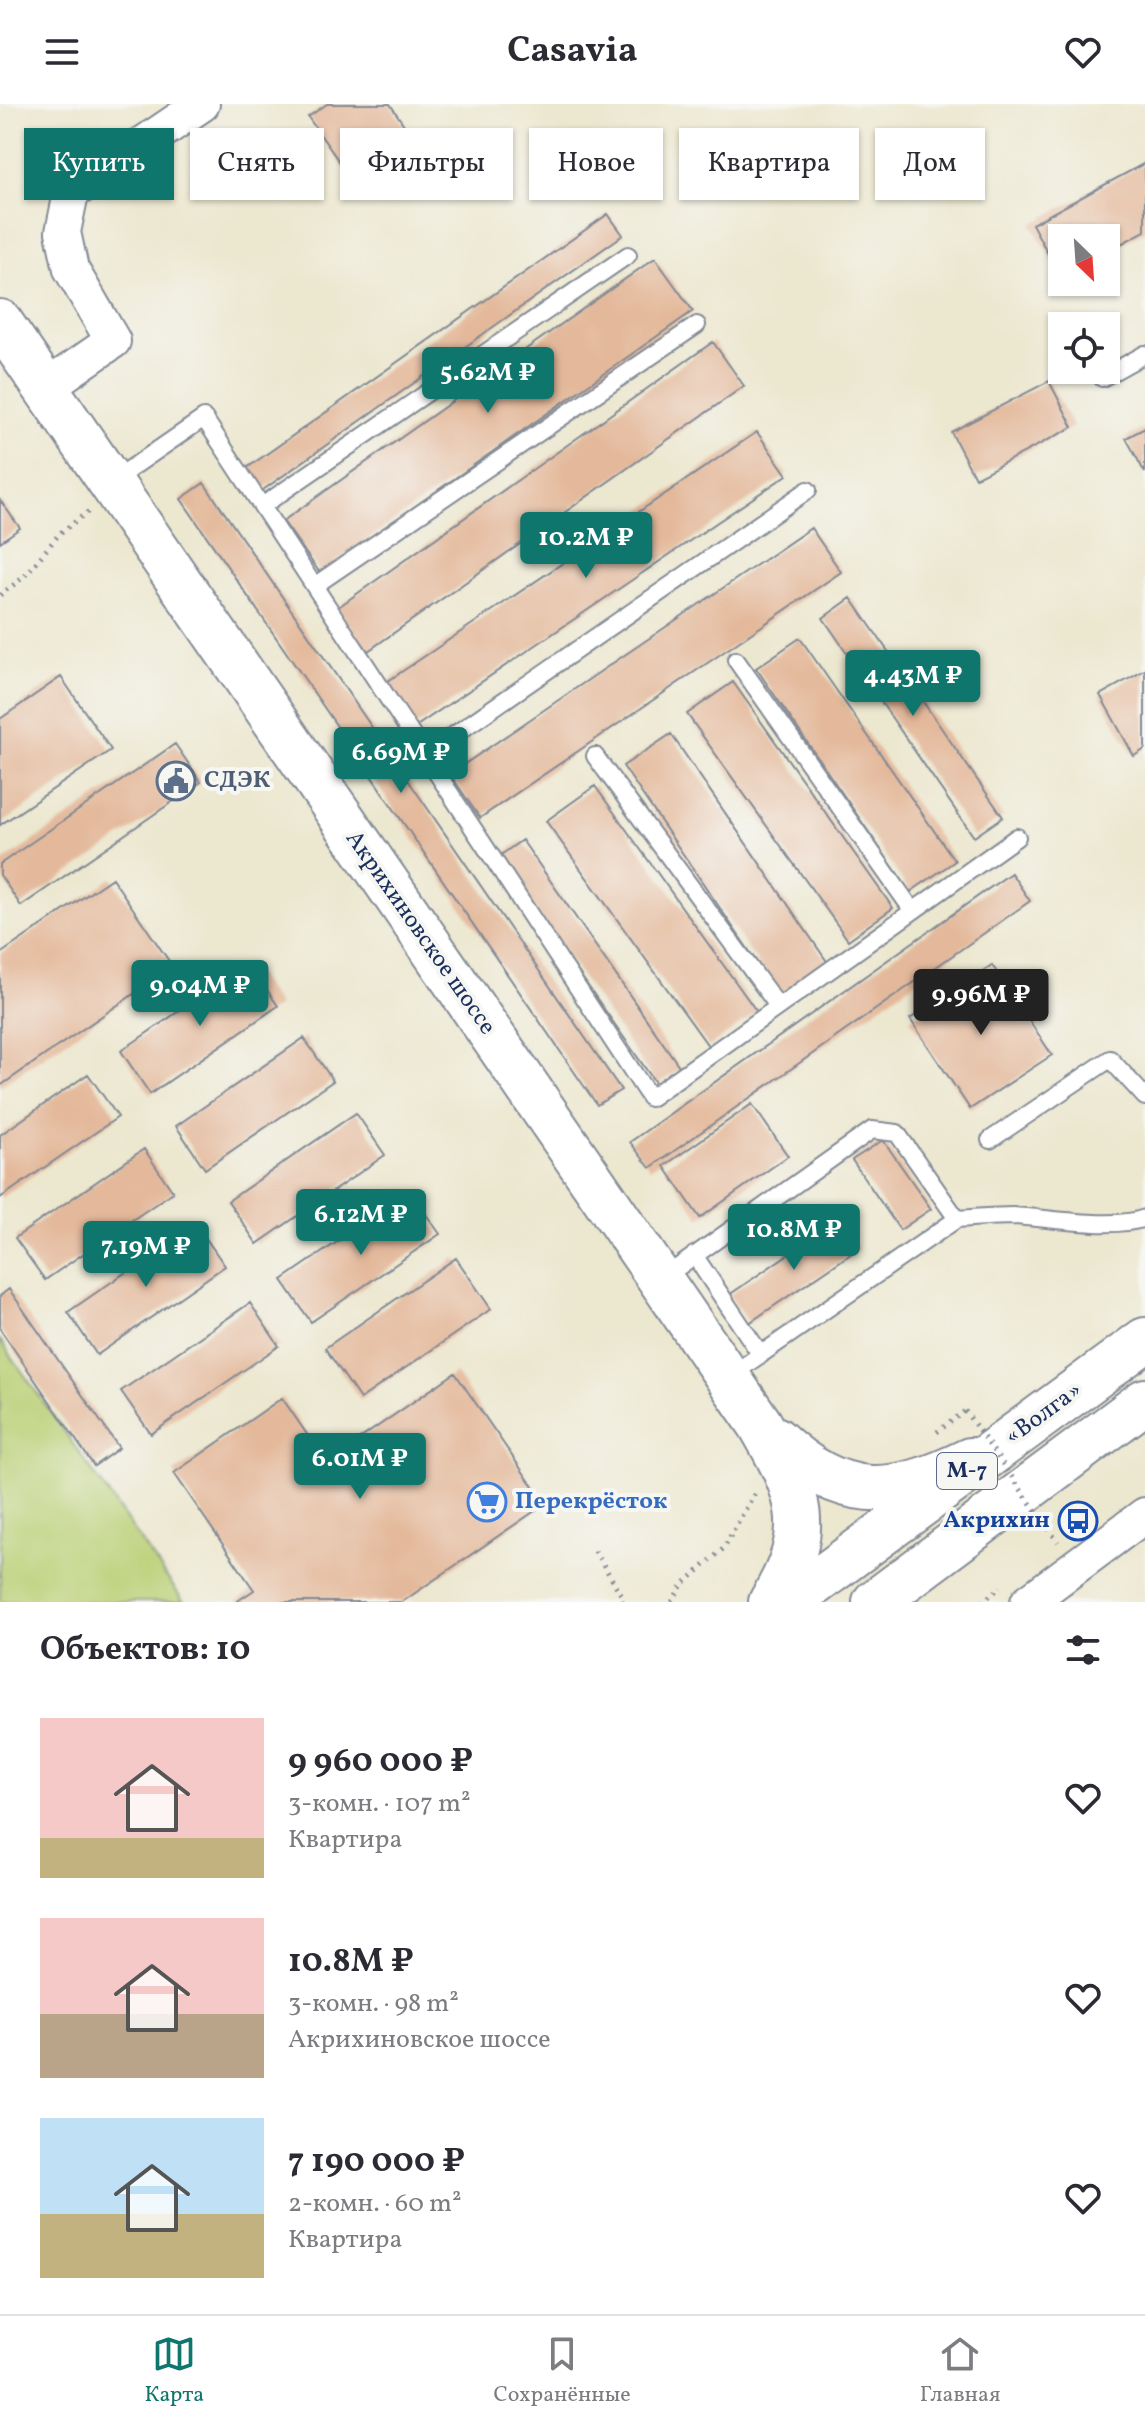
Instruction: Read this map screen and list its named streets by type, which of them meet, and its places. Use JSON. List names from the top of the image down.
{
  "streets": {
    "main road": ["Акрихиновское шоссе", "«Волга»", "М-7"]
  },
  "crossings": [
    ["Акрихиновское шоссе", "«Волга»"]
  ],
  "places": {
    "public building": ["СДЭК"],
    "supermarket": ["Перекрёсток"],
    "bus stop": ["Акрихин"]
  },
  "north": "bottom right",
  "page": {
    "header": "Casavia",
    "chip": [
      "Купить",
      "Снять",
      "Фильтры",
      "Новое",
      "Квартира",
      "Дом"
    ],
    "price": [
      "5.62M ₽",
      "10.2M ₽",
      "4.43M ₽",
      "6.69M ₽",
      "9.04M ₽",
      "9.96M ₽",
      "6.12M ₽",
      "10.8M ₽",
      "7.19M ₽",
      "6.01M ₽"
    ],
    "heading": "Объектов: 10",
    "list": [
      {
        "name": "9 960 000 ₽",
        "note": "3-комн. · 107 m² · Квартира"
      },
      {
        "name": "10.8M ₽",
        "note": "3-комн. · 98 m² · Акрихиновское шоссе"
      },
      {
        "name": "7 190 000 ₽",
        "note": "2-комн. · 60 m² · Квартира"
      }
    ],
    "tabs": ["Карта", "Сохранённые", "Главная"]
  }
}
